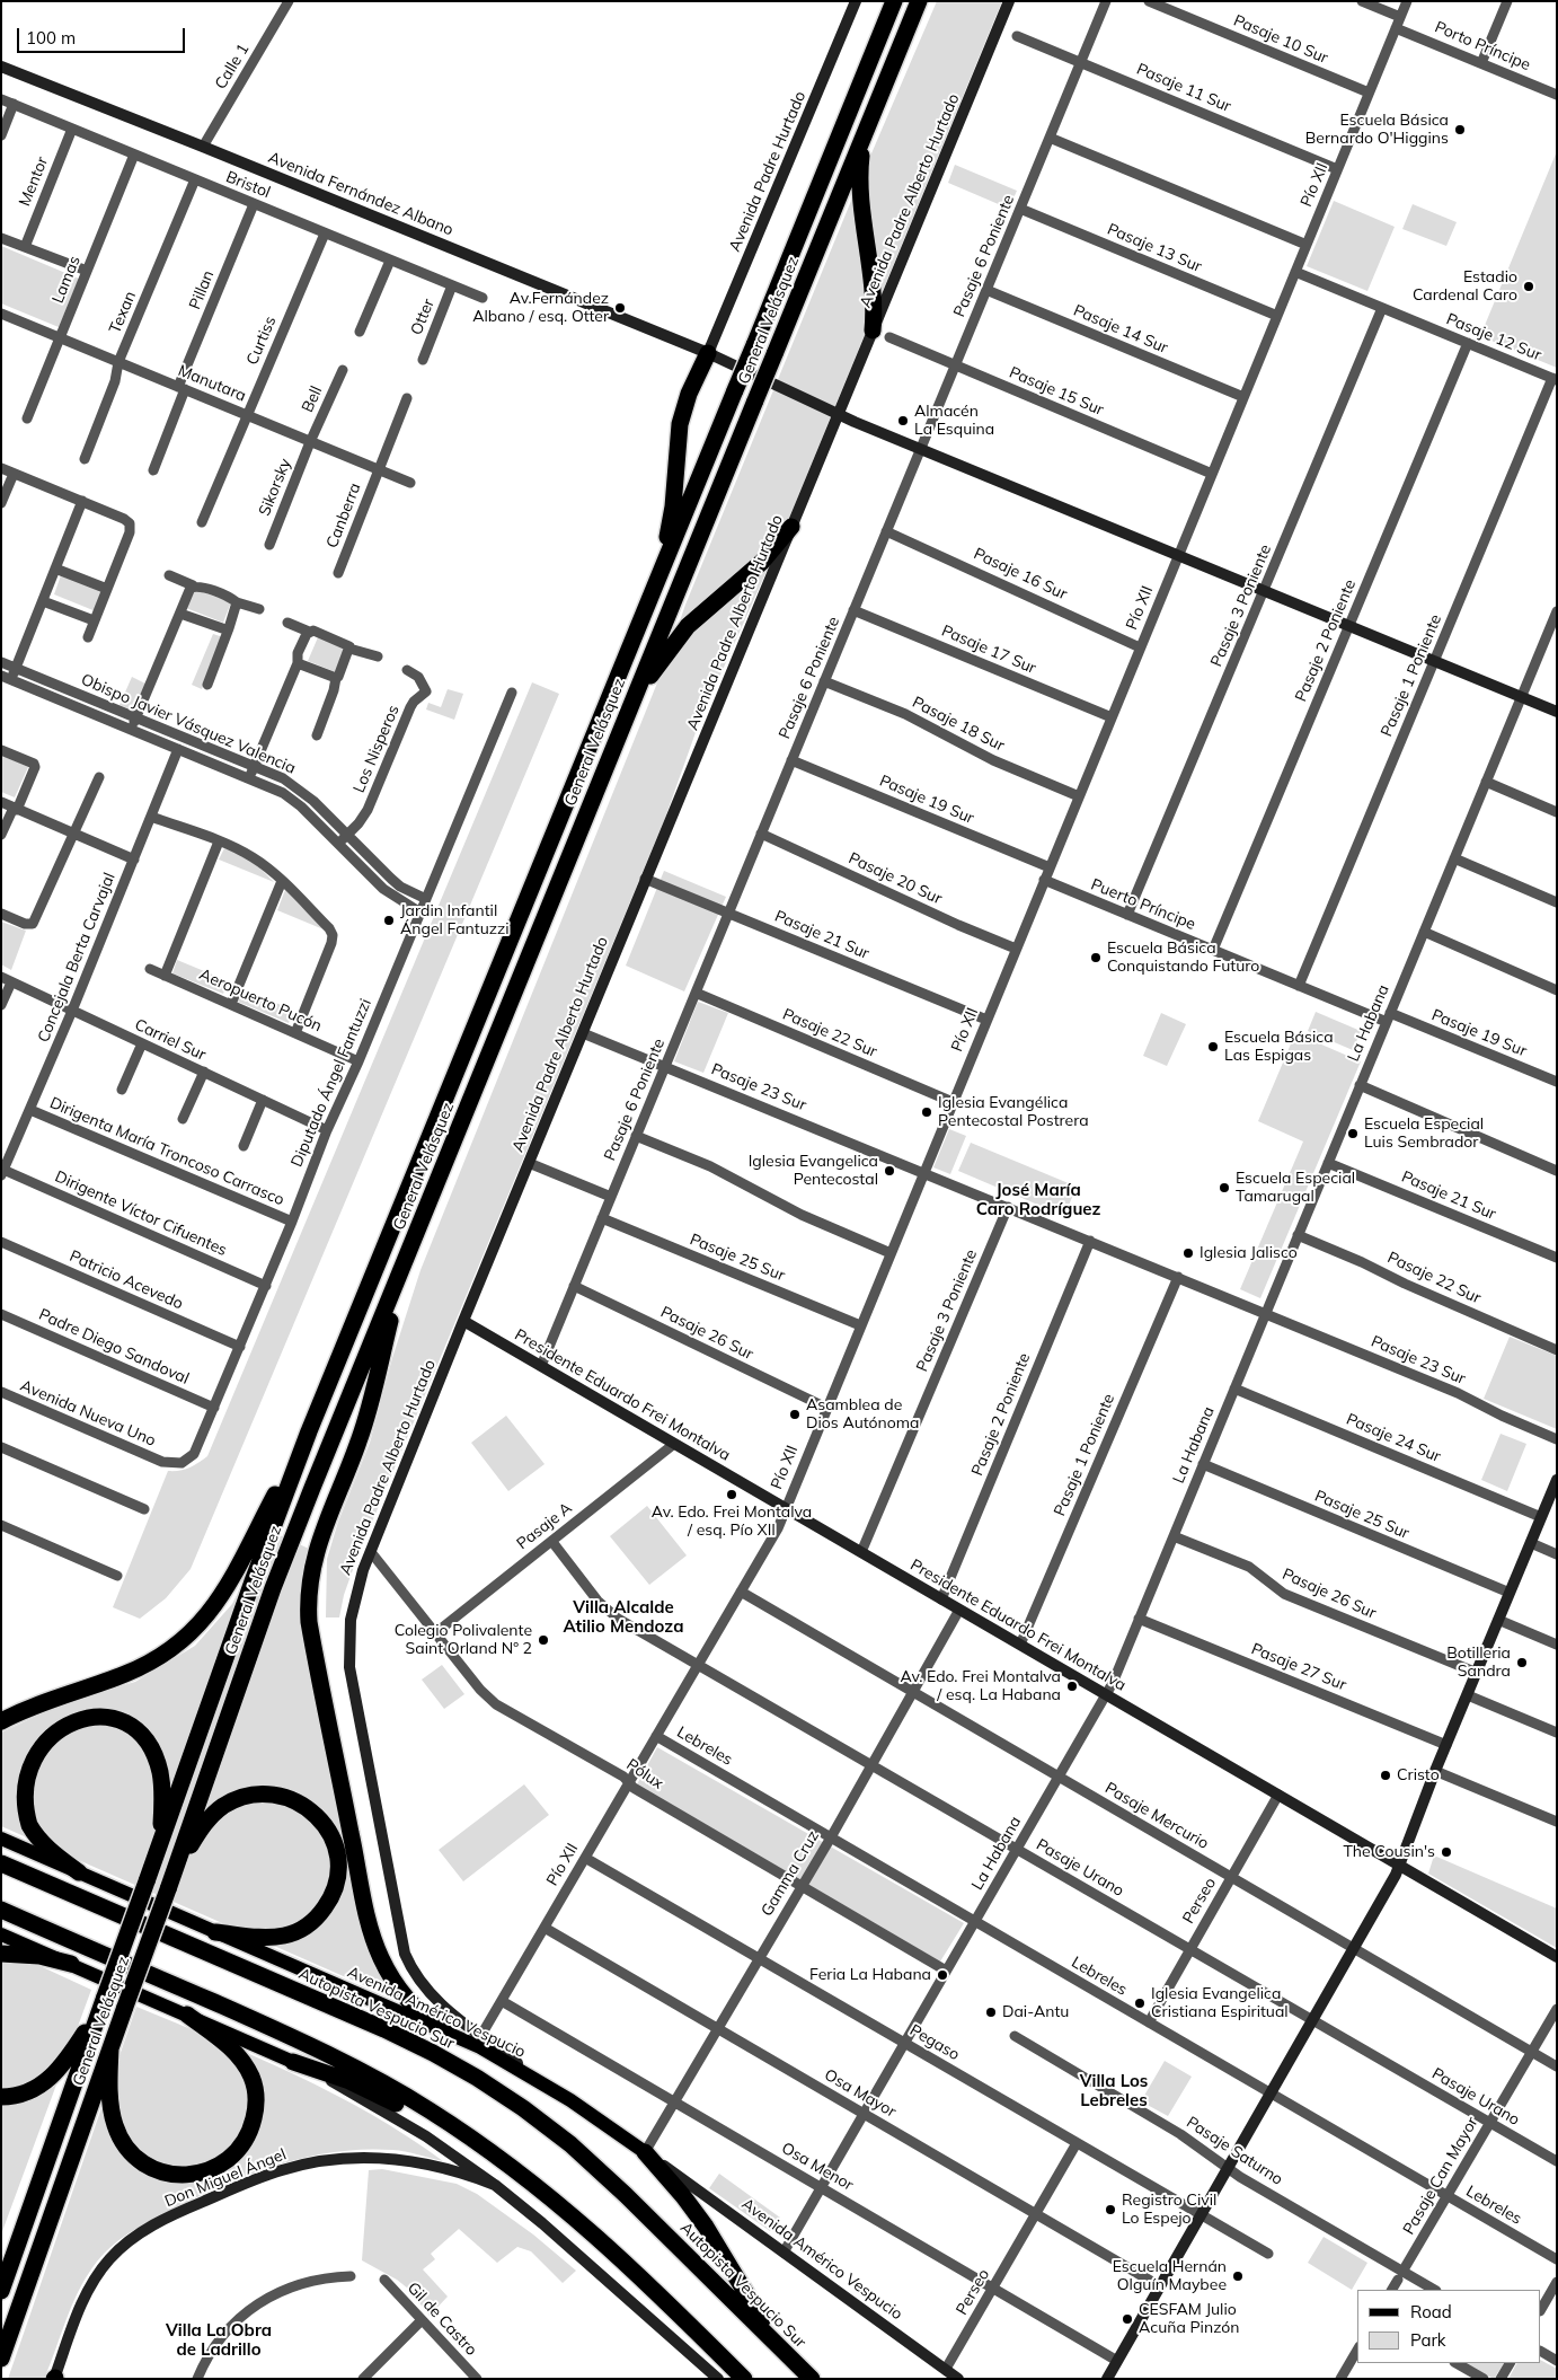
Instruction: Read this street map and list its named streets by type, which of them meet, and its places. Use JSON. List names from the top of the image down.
{
  "streets": {
    "highway": ["General Velásquez", "Autopista Vespucio Sur"],
    "main road": ["Avenida Américo Vespucio"],
    "street": [
      "Pasaje 10 Sur",
      "Porto Príncipe",
      "Calle 1",
      "Pasaje 11 Sur",
      "Avenida Padre Hurtado",
      "Mentor",
      "Bristol",
      "Pío XII",
      "Avenida Fernández Albano",
      "Avenida Padre Alberto Hurtado",
      "Pasaje 13 Sur",
      "Pasaje 6 Poniente",
      "Lamas",
      "Pillan",
      "Texan",
      "Otter",
      "Pasaje 14 Sur",
      "Pasaje 12 Sur",
      "Curtiss",
      "Manutara",
      "Pasaje 15 Sur",
      "Bell",
      "Sikorsky",
      "Canberra",
      "Pasaje 16 Sur",
      "Pasaje 3 Poniente",
      "Pasaje 2 Poniente",
      "Pasaje 17 Sur",
      "Pasaje 1 Poniente",
      "Obispo Javier Vásquez Valencia",
      "Pasaje 18 Sur",
      "Los Nisperos",
      "Pasaje 19 Sur",
      "Pasaje 20 Sur",
      "Puerto Príncipe",
      "Pasaje 21 Sur",
      "Concejala Berta Carvajal",
      "Aeropuerto Pucón",
      "La Habana",
      "Pasaje 22 Sur",
      "Carriel Sur",
      "Diputado Ángel Fantuzzi",
      "Pasaje 23 Sur",
      "Dirigenta María Troncoso Carrasco",
      "Dirigente Víctor Cifuentes",
      "Pasaje 25 Sur",
      "Patricio Acevedo",
      "Pasaje 26 Sur",
      "Padre Diego Sandoval",
      "Presidente Eduardo Frei Montalva",
      "Avenida Nueva Uno",
      "Pasaje 24 Sur",
      "Pasaje A",
      "Pasaje 27 Sur",
      "Lebreles",
      "Pólux",
      "Pasaje Mercurio",
      "Pasaje Urano",
      "Gamma Cruz",
      "Perseo",
      "Pegaso",
      "Osa Mayor",
      "Pasaje Saturno",
      "Osa Menor",
      "Pasaje Can Mayor",
      "Don Miguel Ángel",
      "Gil de Castro"
    ]
  },
  "crossings": [
    ["Pasaje 10 Sur", "Pío XII"],
    ["Porto Príncipe", "Pío XII"],
    ["Calle 1", "Avenida Fernández Albano"],
    ["Pasaje 11 Sur", "Pío XII"],
    ["Pasaje 11 Sur", "Pasaje 6 Poniente"],
    ["Avenida Padre Hurtado", "Avenida Fernández Albano"],
    ["Mentor", "Bristol"],
    ["Bristol", "Lamas"],
    ["Bristol", "Pillan"],
    ["Bristol", "Texan"],
    ["Bristol", "Otter"],
    ["Bristol", "Curtiss"],
    ["Pío XII", "Avenida Fernández Albano"],
    ["Pío XII", "Avenida Padre Alberto Hurtado"],
    ["Pío XII", "Pasaje 13 Sur"],
    ["Pío XII", "Pasaje 14 Sur"],
    ["Pío XII", "Pasaje 12 Sur"],
    ["Pío XII", "Pasaje 15 Sur"],
    ["Pío XII", "Pasaje 16 Sur"],
    ["Pío XII", "Pasaje 17 Sur"],
    ["Pío XII", "Pasaje 18 Sur"],
    ["Pío XII", "Pasaje 19 Sur"],
    ["Pío XII", "Pasaje 20 Sur"],
    ["Pío XII", "Puerto Príncipe"],
    ["Pío XII", "Pasaje 21 Sur"],
    ["Pío XII", "Pasaje 22 Sur"],
    ["Pío XII", "Pasaje 23 Sur"],
    ["Pío XII", "Pasaje 25 Sur"],
    ["Pío XII", "Pasaje 26 Sur"],
    ["Pío XII", "Presidente Eduardo Frei Montalva"],
    ["Pío XII", "Lebreles"],
    ["Pío XII", "Pólux"],
    ["Pío XII", "Pasaje Mercurio"],
    ["Pío XII", "Pasaje Urano"],
    ["Pío XII", "Pegaso"],
    ["Pío XII", "Osa Mayor"],
    ["Pío XII", "Osa Menor"],
    ["Avenida Fernández Albano", "Avenida Padre Alberto Hurtado"],
    ["Avenida Fernández Albano", "Pasaje 6 Poniente"],
    ["Avenida Fernández Albano", "Pasaje 3 Poniente"],
    ["Avenida Fernández Albano", "Pasaje 2 Poniente"],
    ["Avenida Fernández Albano", "Pasaje 1 Poniente"],
    ["Avenida Fernández Albano", "La Habana"],
    ["Avenida Padre Alberto Hurtado", "Pasaje 21 Sur"],
    ["Avenida Padre Alberto Hurtado", "Pasaje 23 Sur"],
    ["Avenida Padre Alberto Hurtado", "Presidente Eduardo Frei Montalva"],
    ["Avenida Padre Alberto Hurtado", "Pólux"],
    ["Avenida Padre Alberto Hurtado", "Avenida Américo Vespucio"],
    ["Pasaje 13 Sur", "Pasaje 6 Poniente"],
    ["Pasaje 6 Poniente", "Pasaje 14 Sur"],
    ["Pasaje 6 Poniente", "Pasaje 15 Sur"],
    ["Pasaje 6 Poniente", "Pasaje 16 Sur"],
    ["Pasaje 6 Poniente", "Pasaje 17 Sur"],
    ["Pasaje 6 Poniente", "Pasaje 18 Sur"],
    ["Pasaje 6 Poniente", "Pasaje 19 Sur"],
    ["Pasaje 6 Poniente", "Pasaje 20 Sur"],
    ["Pasaje 6 Poniente", "Pasaje 21 Sur"],
    ["Pasaje 6 Poniente", "Pasaje 22 Sur"],
    ["Pasaje 6 Poniente", "Pasaje 23 Sur"],
    ["Pasaje 6 Poniente", "Pasaje 25 Sur"],
    ["Pasaje 6 Poniente", "Pasaje 26 Sur"],
    ["Pasaje 6 Poniente", "Presidente Eduardo Frei Montalva"],
    ["Lamas", "Manutara"],
    ["Pillan", "Manutara"],
    ["Texan", "Manutara"],
    ["Pasaje 12 Sur", "Pasaje 3 Poniente"],
    ["Pasaje 12 Sur", "Pasaje 2 Poniente"],
    ["Pasaje 12 Sur", "Pasaje 1 Poniente"],
    ["Curtiss", "Manutara"],
    ["Manutara", "Bell"],
    ["Manutara", "Sikorsky"],
    ["Manutara", "Canberra"],
    ["Bell", "Sikorsky"],
    ["Pasaje 3 Poniente", "Puerto Príncipe"],
    ["Pasaje 3 Poniente", "Pasaje 23 Sur"],
    ["Pasaje 3 Poniente", "Presidente Eduardo Frei Montalva"],
    ["Pasaje 2 Poniente", "Puerto Príncipe"],
    ["Pasaje 2 Poniente", "Pasaje 23 Sur"],
    ["Pasaje 2 Poniente", "Presidente Eduardo Frei Montalva"],
    ["Pasaje 1 Poniente", "Puerto Príncipe"],
    ["Pasaje 1 Poniente", "Pasaje 23 Sur"],
    ["Pasaje 1 Poniente", "Presidente Eduardo Frei Montalva"],
    ["Obispo Javier Vásquez Valencia", "Los Nisperos"],
    ["Obispo Javier Vásquez Valencia", "Concejala Berta Carvajal"],
    ["Obispo Javier Vásquez Valencia", "Diputado Ángel Fantuzzi"],
    ["Pasaje 19 Sur", "Puerto Príncipe"],
    ["Pasaje 19 Sur", "La Habana"],
    ["Puerto Príncipe", "La Habana"],
    ["Pasaje 21 Sur", "La Habana"],
    ["Concejala Berta Carvajal", "Carriel Sur"],
    ["Concejala Berta Carvajal", "Dirigenta María Troncoso Carrasco"],
    ["Concejala Berta Carvajal", "Dirigente Víctor Cifuentes"],
    ["Aeropuerto Pucón", "Diputado Ángel Fantuzzi"],
    ["La Habana", "Pasaje 22 Sur"],
    ["La Habana", "Pasaje 23 Sur"],
    ["La Habana", "Pasaje 25 Sur"],
    ["La Habana", "Pasaje 26 Sur"],
    ["La Habana", "Presidente Eduardo Frei Montalva"],
    ["La Habana", "Pasaje 24 Sur"],
    ["La Habana", "Pasaje 27 Sur"],
    ["La Habana", "Lebreles"],
    ["La Habana", "Pólux"],
    ["La Habana", "Pasaje Mercurio"],
    ["La Habana", "Pasaje Urano"],
    ["La Habana", "Avenida Américo Vespucio"],
    ["La Habana", "Pegaso"],
    ["La Habana", "Osa Mayor"],
    ["La Habana", "Osa Menor"],
    ["Carriel Sur", "Diputado Ángel Fantuzzi"],
    ["Diputado Ángel Fantuzzi", "Dirigenta María Troncoso Carrasco"],
    ["Diputado Ángel Fantuzzi", "Dirigente Víctor Cifuentes"],
    ["Diputado Ángel Fantuzzi", "Patricio Acevedo"],
    ["Diputado Ángel Fantuzzi", "Padre Diego Sandoval"],
    ["Diputado Ángel Fantuzzi", "Avenida Nueva Uno"],
    ["Presidente Eduardo Frei Montalva", "Pasaje A"],
    ["Presidente Eduardo Frei Montalva", "Gamma Cruz"],
    ["Presidente Eduardo Frei Montalva", "Perseo"],
    ["Pasaje A", "Pólux"],
    ["Pasaje A", "Pasaje Urano"],
    ["Lebreles", "Gamma Cruz"],
    ["Lebreles", "Perseo"],
    ["Lebreles", "Pasaje Can Mayor"],
    ["Pólux", "Gamma Cruz"],
    ["Pasaje Mercurio", "Gamma Cruz"],
    ["Pasaje Mercurio", "Perseo"],
    ["Pasaje Mercurio", "Pasaje Can Mayor"],
    ["Pasaje Urano", "Gamma Cruz"],
    ["Pasaje Urano", "Perseo"],
    ["Pasaje Urano", "Pasaje Can Mayor"],
    ["Gamma Cruz", "Avenida Américo Vespucio"],
    ["Gamma Cruz", "Pegaso"],
    ["Gamma Cruz", "Osa Mayor"],
    ["Gamma Cruz", "Osa Menor"],
    ["Perseo", "Avenida Américo Vespucio"],
    ["Perseo", "Pegaso"],
    ["Perseo", "Osa Mayor"],
    ["Perseo", "Osa Menor"],
    ["Pasaje Saturno", "Pasaje Can Mayor"]
  ],
  "districts": [
    "José María Caro Rodríguez",
    "Villa Alcalde Atilio Mendoza",
    "Villa Los Lebreles",
    "Villa La Obra de Ladrillo"
  ],
  "places": [
    "Escuela Básica Bernardo O'Higgins",
    "Estadio Cardenal Caro",
    "Av.Fernández Albano / esq. Otter",
    "Almacén La Esquina",
    "Jardin Infantil Ángel Fantuzzi",
    "Escuela Básica Conquistando Futuro",
    "Escuela Básica Las Espigas",
    "Iglesia Evangélica Pentecostal Postrera",
    "Escuela Especial Luis Sembrador",
    "Iglesia Evangelica Pentecostal",
    "Escuela Especial Tamarugal",
    "Iglesia Jalisco",
    "Asamblea de Dios Autónoma",
    "Av. Edo. Frei Montalva / esq. Pío XII",
    "Colegio Polivalente Saint Orland Nº 2",
    "Botilleria Sandra",
    "Av. Edo. Frei Montalva / esq. La Habana",
    "Cristo",
    "The Cousin's",
    "Feria La Habana",
    "Iglesia Evangelica Cristiana Espiritual",
    "Dai-Antu",
    "Registro Civil Lo Espejo",
    "Escuela Hernán Olguín Maybee",
    "CESFAM Julio Acuña Pinzón"
  ],
  "legend": ["Road", "Park"],
  "scale_bar": "100 m"
}
